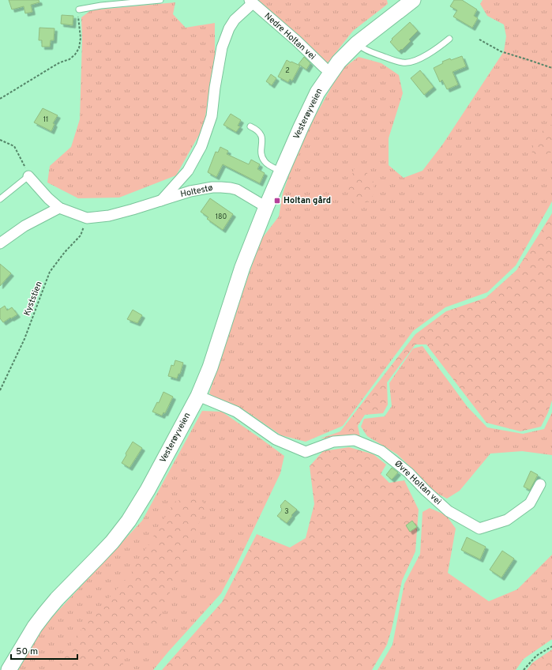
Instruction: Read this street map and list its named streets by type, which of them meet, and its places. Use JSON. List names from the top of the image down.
{
  "streets": {
    "main road": ["Vesterøyveien"],
    "street": ["Nedre Holtan vei", "Holtestø", "Øvre Holtan vei"],
    "path": ["Kyststien"]
  },
  "crossings": [
    ["Nedre Holtan vei", "Vesterøyveien"],
    ["Nedre Holtan vei", "Holtestø"],
    ["Vesterøyveien", "Holtestø"],
    ["Vesterøyveien", "Øvre Holtan vei"],
    ["Holtestø", "Kyststien"]
  ],
  "places": {
    "transit": ["Holtan gård"]
  },
  "house_numbers": [
    "2",
    "11",
    "180",
    "3"
  ],
  "scale_bar": "50 m"
}
